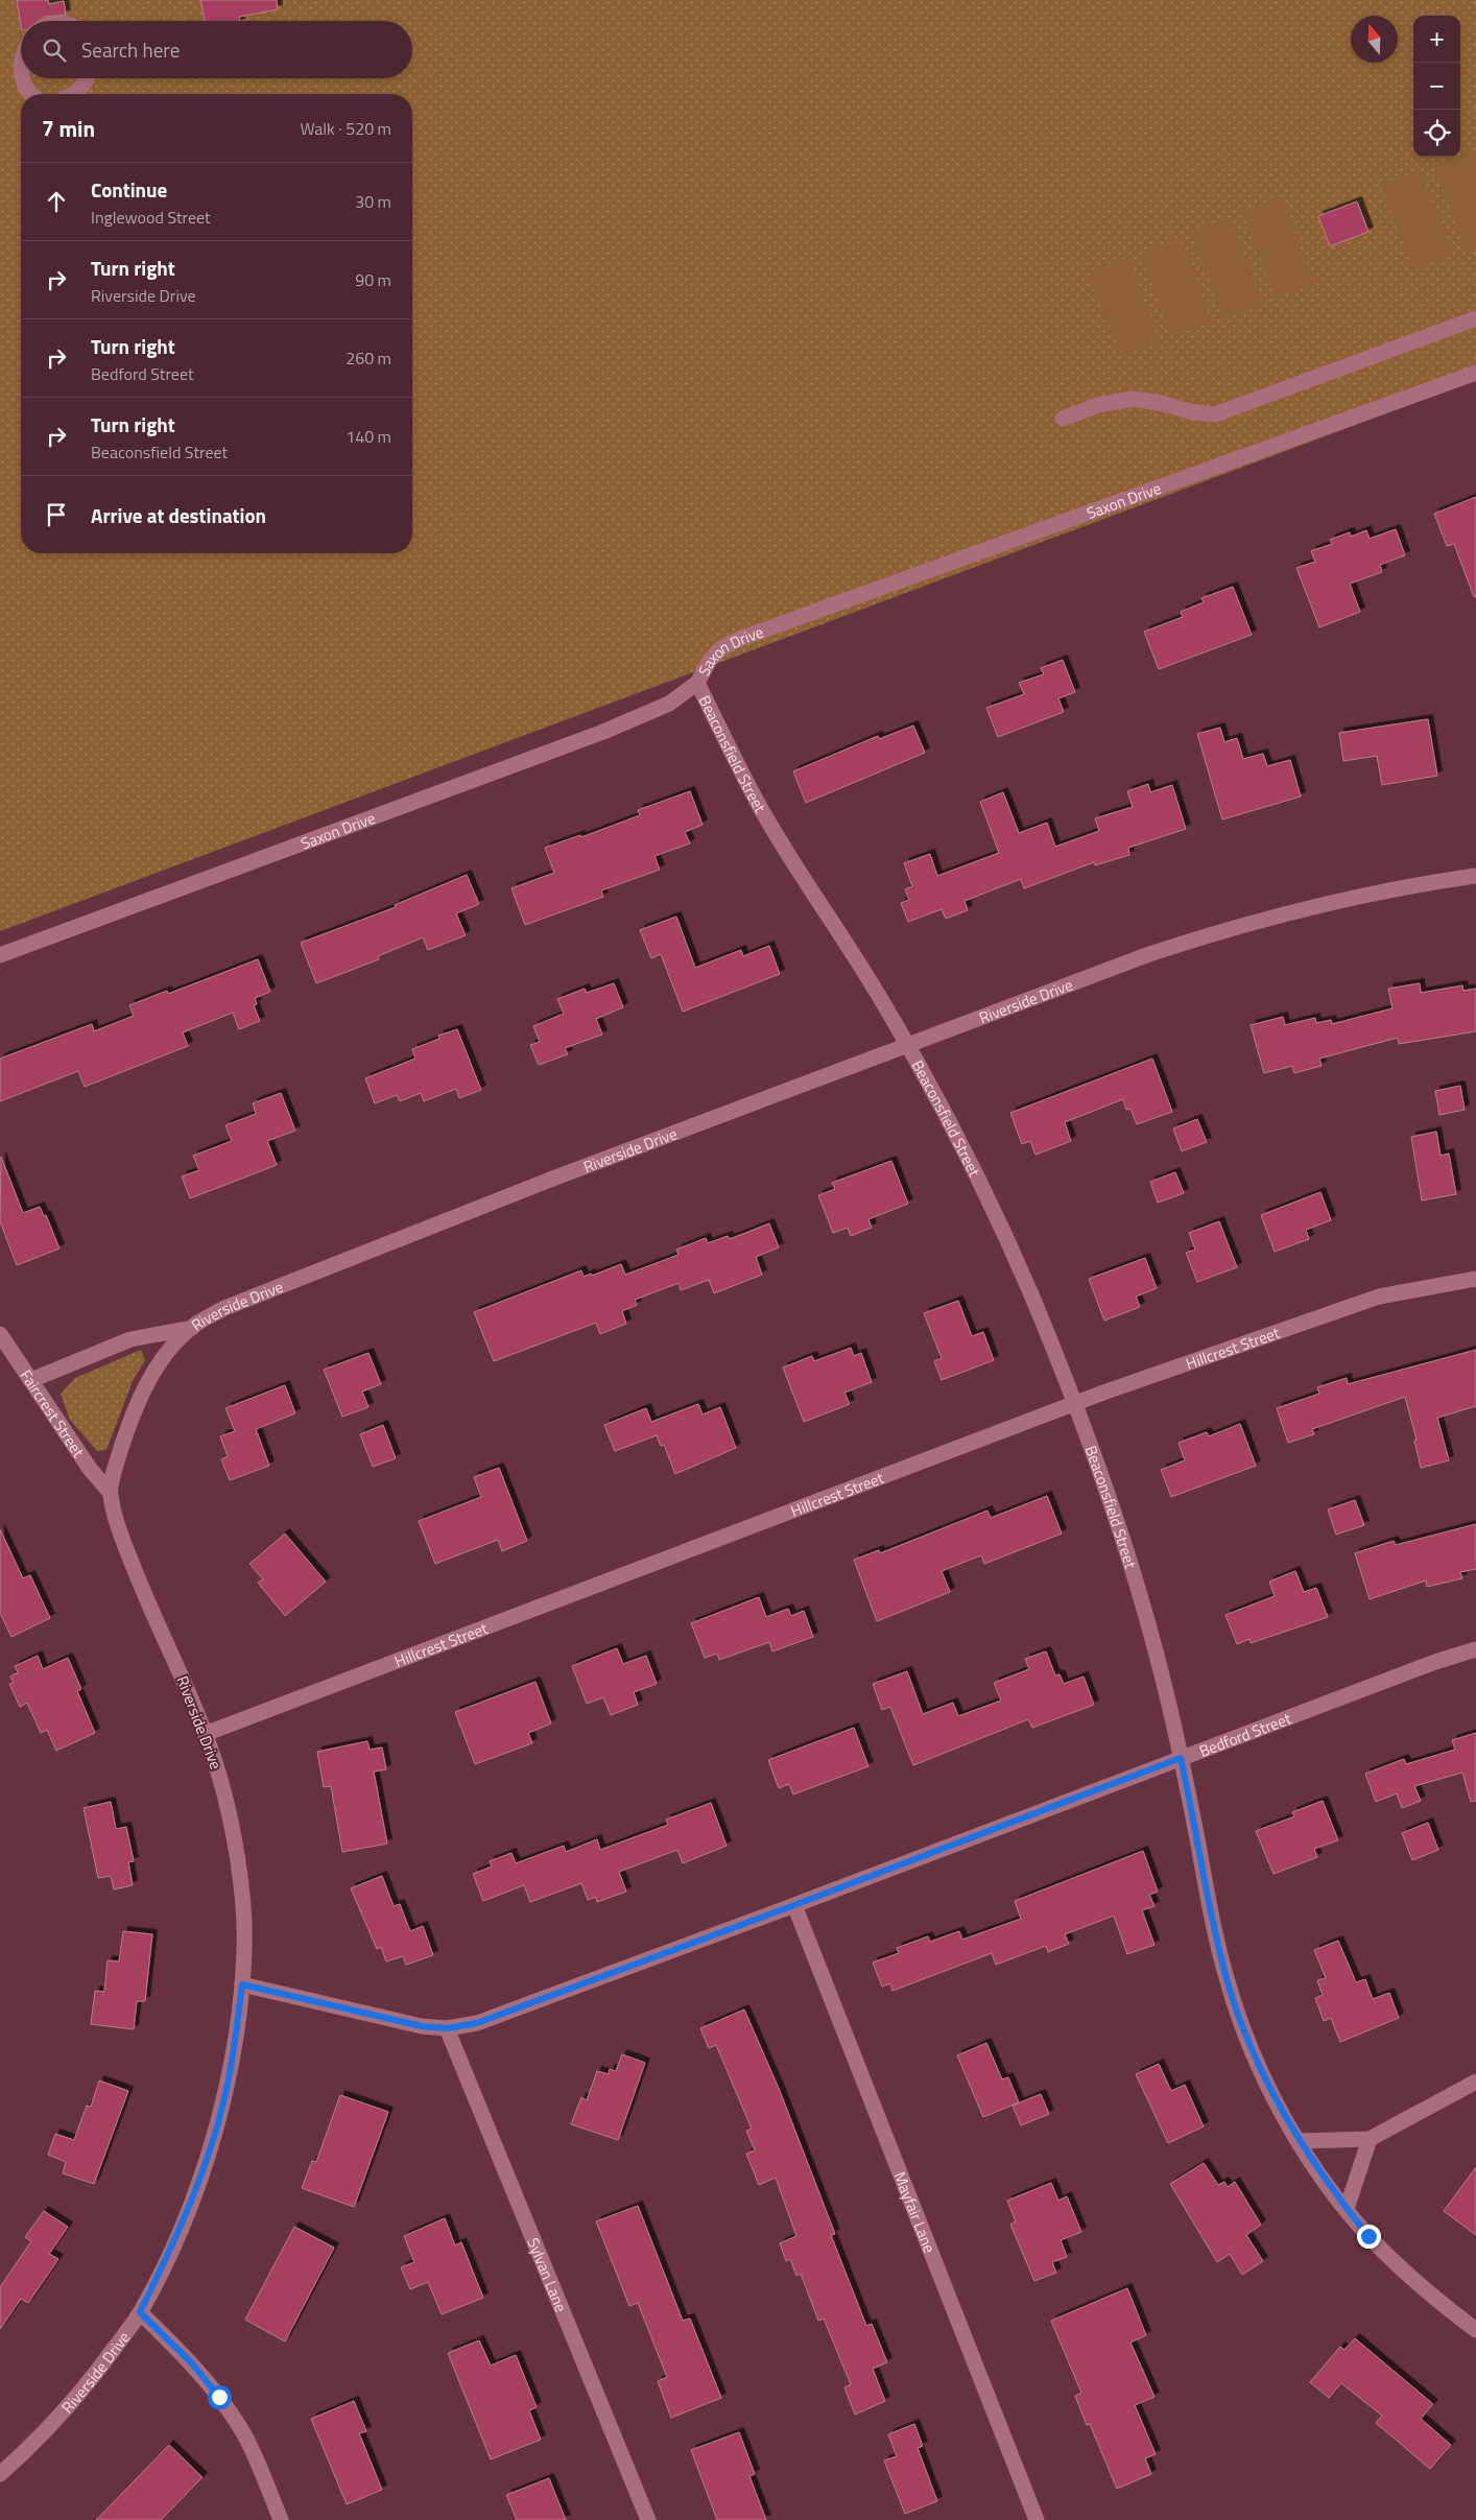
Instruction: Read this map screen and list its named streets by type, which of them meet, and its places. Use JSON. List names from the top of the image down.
{
  "streets": {
    "street": [
      "Saxon Drive",
      "Beaconsfield Street",
      "Riverside Drive",
      "Hillcrest Street",
      "Faircrest Street",
      "Bedford Street",
      "Mayfair Lane",
      "Sylvan Lane"
    ]
  },
  "crossings": [
    ["Saxon Drive", "Beaconsfield Street"],
    ["Beaconsfield Street", "Riverside Drive"],
    ["Beaconsfield Street", "Hillcrest Street"],
    ["Beaconsfield Street", "Bedford Street"],
    ["Riverside Drive", "Hillcrest Street"],
    ["Riverside Drive", "Faircrest Street"],
    ["Riverside Drive", "Bedford Street"],
    ["Bedford Street", "Mayfair Lane"],
    ["Bedford Street", "Sylvan Lane"]
  ],
  "north": "top",
  "page": {
    "map_buttons": ["+", "−"],
    "search": "Search here",
    "heading": ["7 min", "Walk · 520 m"],
    "list": [
      ["Continue", "Inglewood Street", "30 m"],
      ["Turn right", "Riverside Drive", "90 m"],
      ["Turn right", "Bedford Street", "260 m"],
      ["Turn right", "Beaconsfield Street", "140 m"],
      "Arrive at destination"
    ]
  }
}
